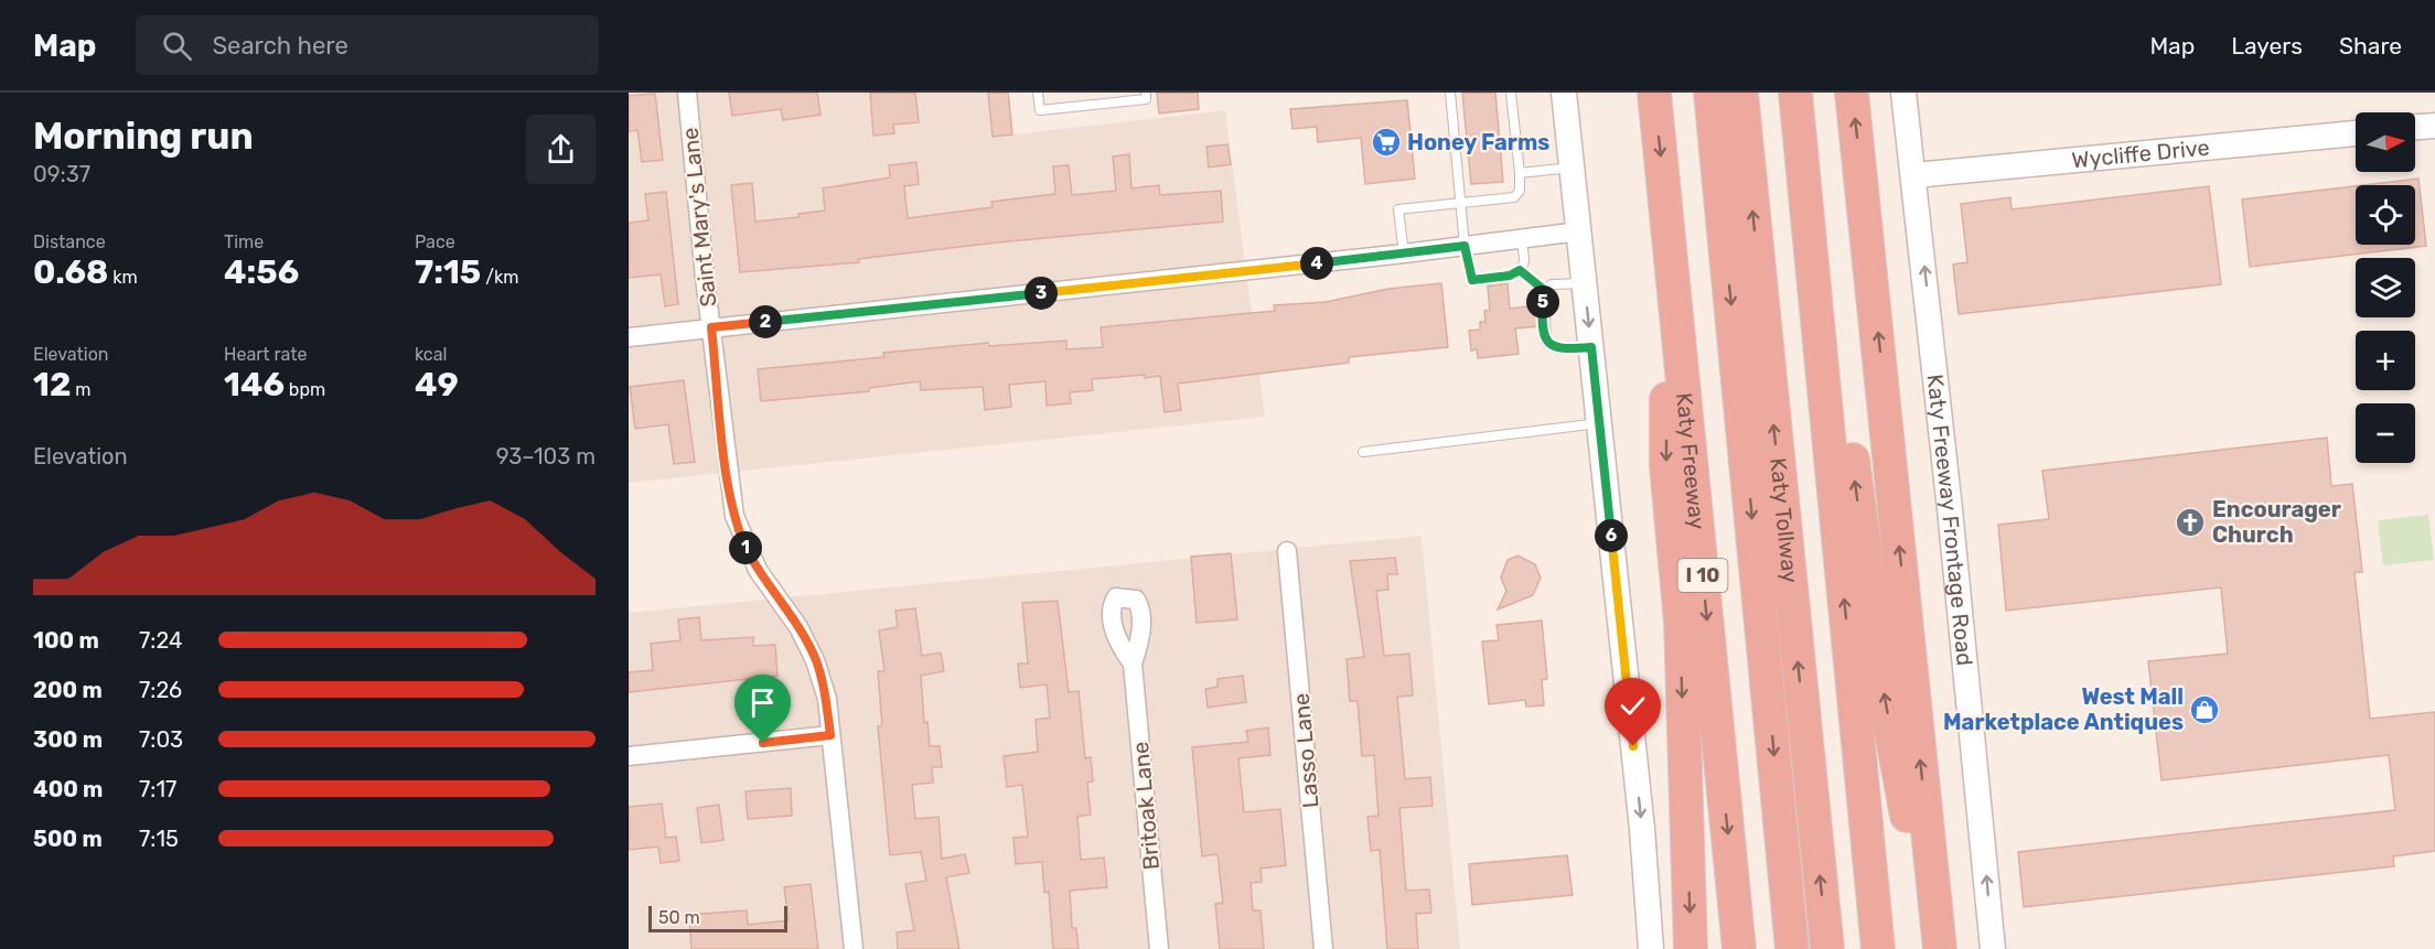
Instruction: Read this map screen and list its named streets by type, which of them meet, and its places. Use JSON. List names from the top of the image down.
{
  "streets": {
    "highway": ["Katy Freeway", "Katy Tollway", "I 10"],
    "main road": ["Wycliffe Drive", "Katy Freeway Frontage Road"],
    "street": ["Saint Mary's Lane", "Lasso Lane", "Britoak Lane"]
  },
  "crossings": [
    ["Wycliffe Drive", "Katy Freeway Frontage Road"]
  ],
  "one_way": ["Katy Freeway Frontage Road"],
  "places": {
    "supermarket": ["Honey Farms"],
    "church": ["Encourager Church"],
    "shop": ["West Mall Marketplace Antiques"]
  },
  "scale_bar": "50 m",
  "north": "right",
  "page": {
    "header": "Map",
    "search": "Search here",
    "nav": ["Map", "Layers", "Share"],
    "heading": ["Morning run", "09:37"],
    "map_buttons": ["+", "−"],
    "stats": [
      ["Distance", "0.68 km"],
      ["Time", "4:56"],
      ["Pace", "7:15 /km"],
      ["Elevation", "12 m"],
      ["Heart rate", "146 bpm"],
      ["kcal", "49"]
    ],
    "pins": [
      "4",
      "3",
      "5",
      "2",
      "6",
      "1"
    ],
    "chart": ["Elevation", "93–103 m"],
    "list": [
      {
        "name": "100 m",
        "note": "7:24"
      },
      {
        "name": "200 m",
        "note": "7:26"
      },
      {
        "name": "300 m",
        "note": "7:03"
      },
      {
        "name": "400 m",
        "note": "7:17"
      },
      {
        "name": "500 m",
        "note": "7:15"
      }
    ],
    "scale": "50 m"
  }
}
